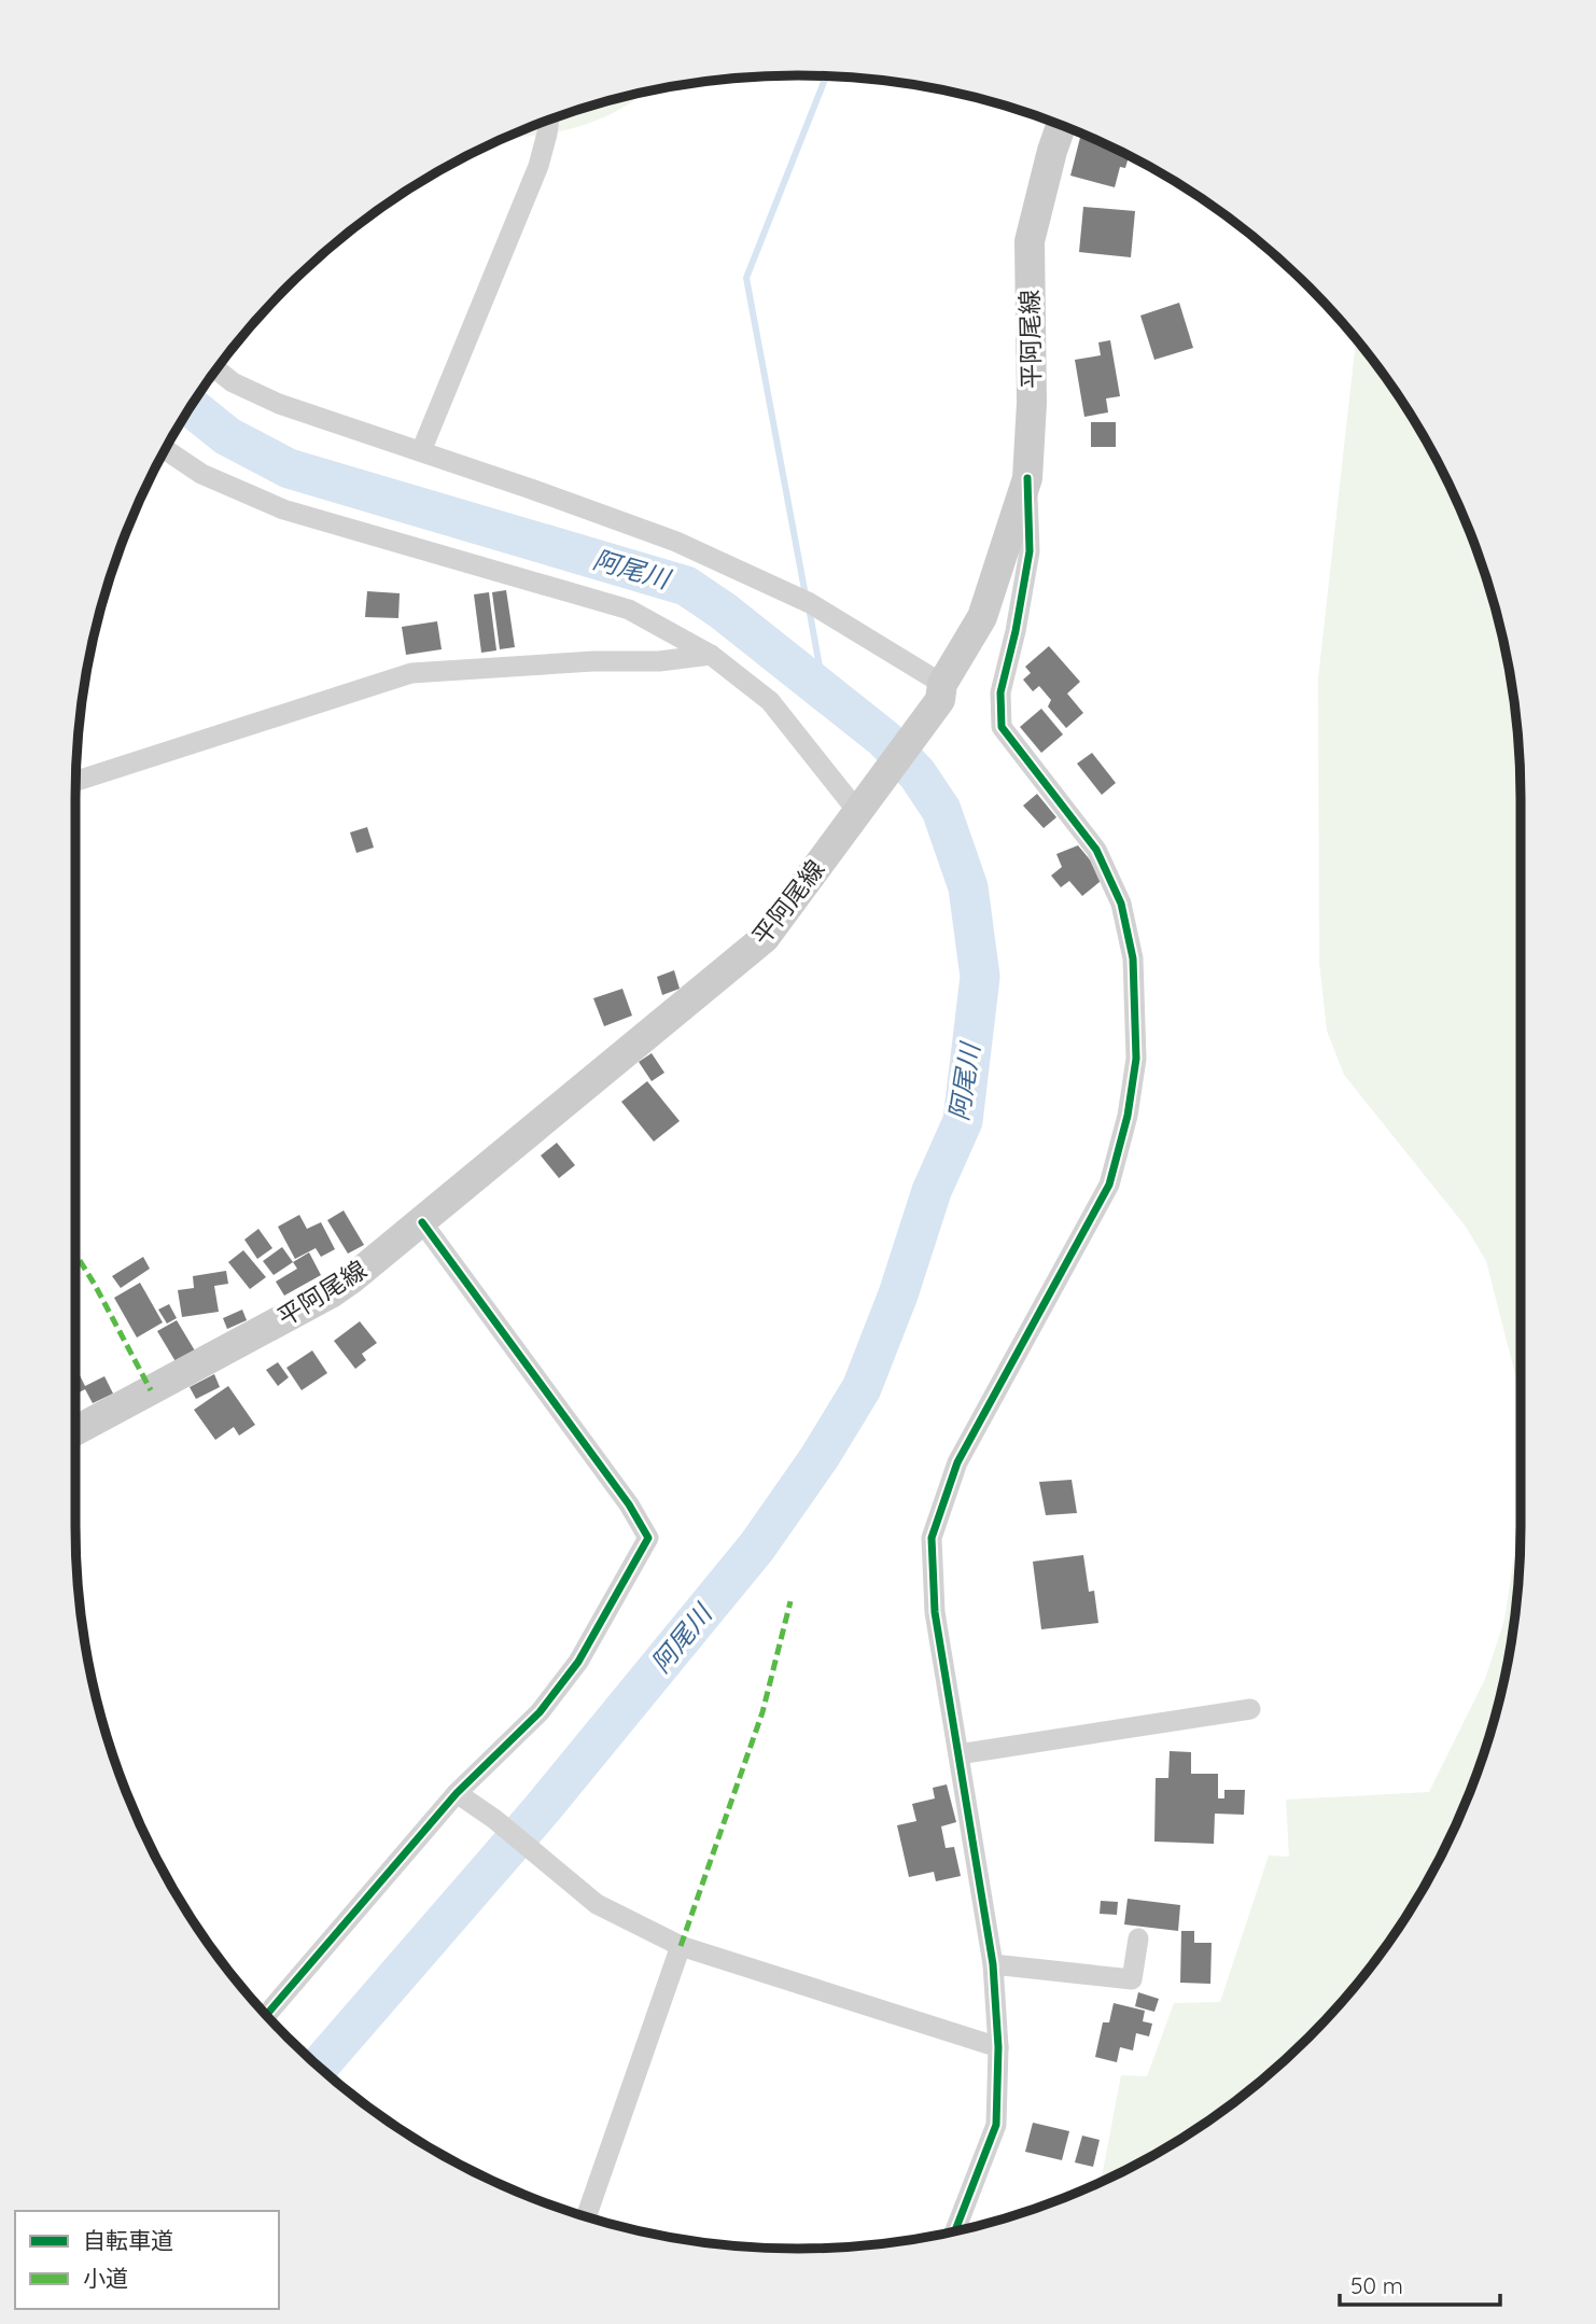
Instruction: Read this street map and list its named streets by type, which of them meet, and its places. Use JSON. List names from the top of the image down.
{
  "streets": {
    "main road": ["平阿尾線"]
  },
  "water": ["阿尾川"],
  "legend": ["自転車道", "小道"],
  "scale_bar": "50 m"
}
